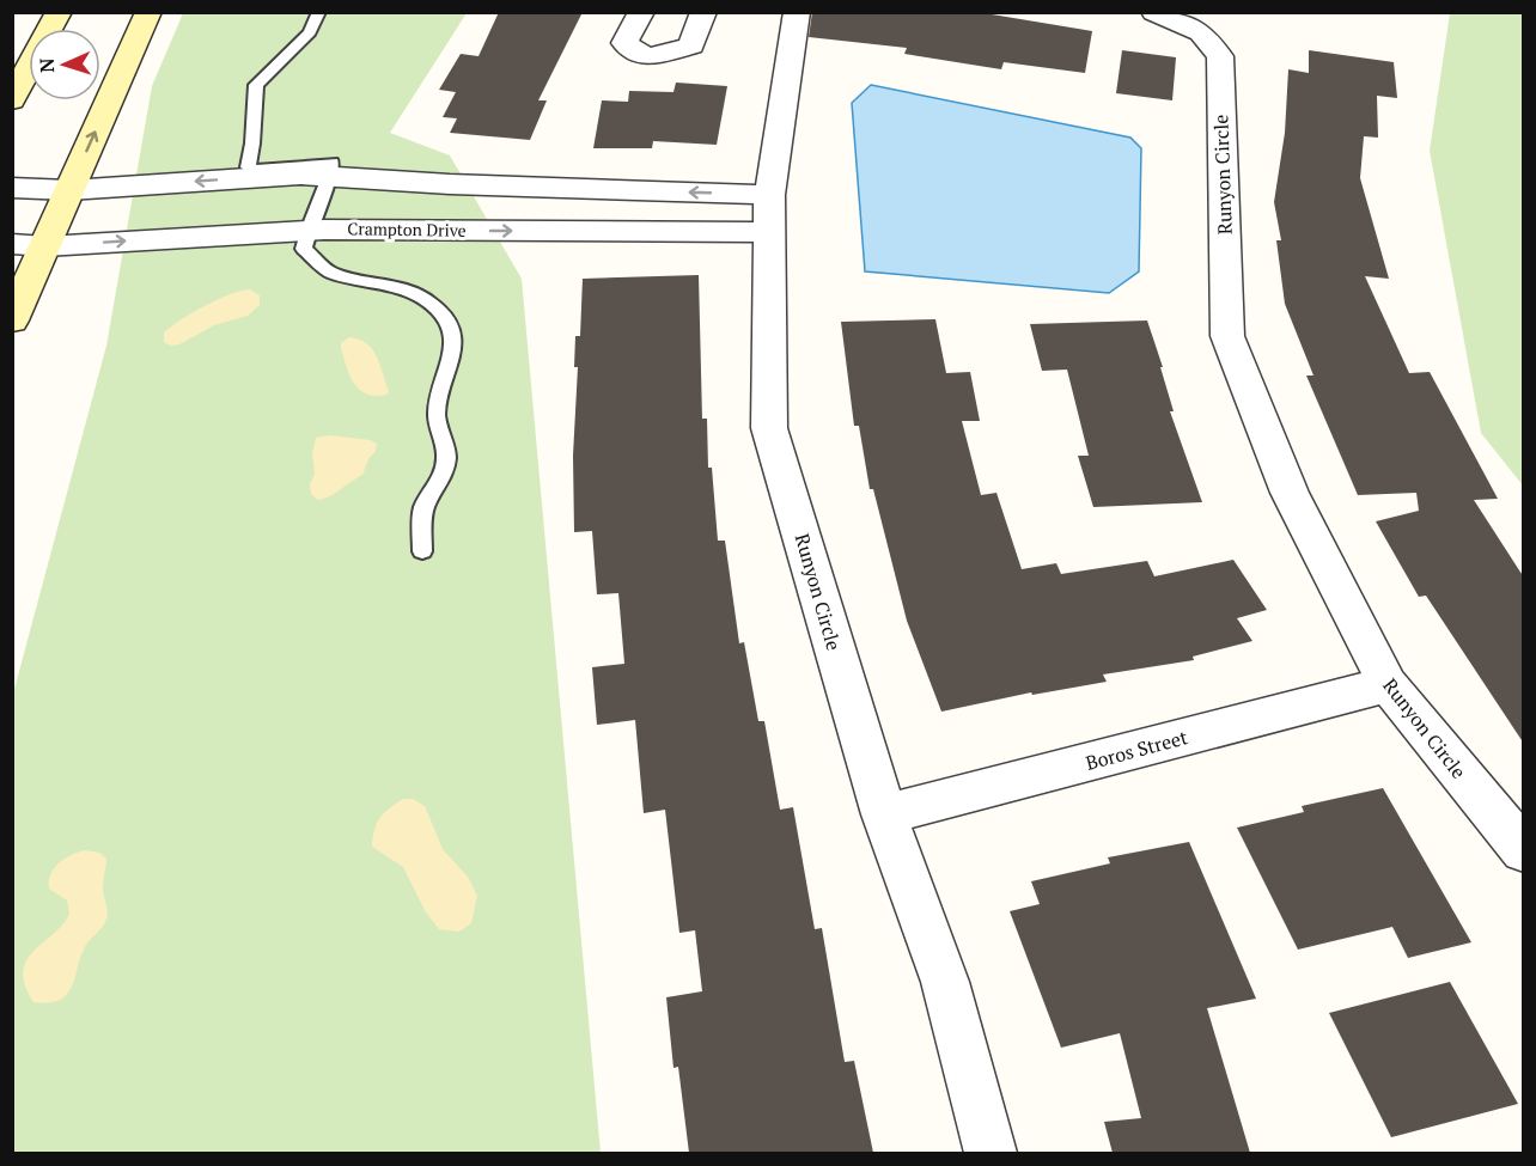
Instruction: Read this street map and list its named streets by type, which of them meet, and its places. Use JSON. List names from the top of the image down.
{
  "streets": {
    "street": ["Runyon Circle", "Crampton Drive", "Boros Street"]
  },
  "crossings": [
    ["Runyon Circle", "Crampton Drive"],
    ["Runyon Circle", "Boros Street"]
  ],
  "north": "left"
}
